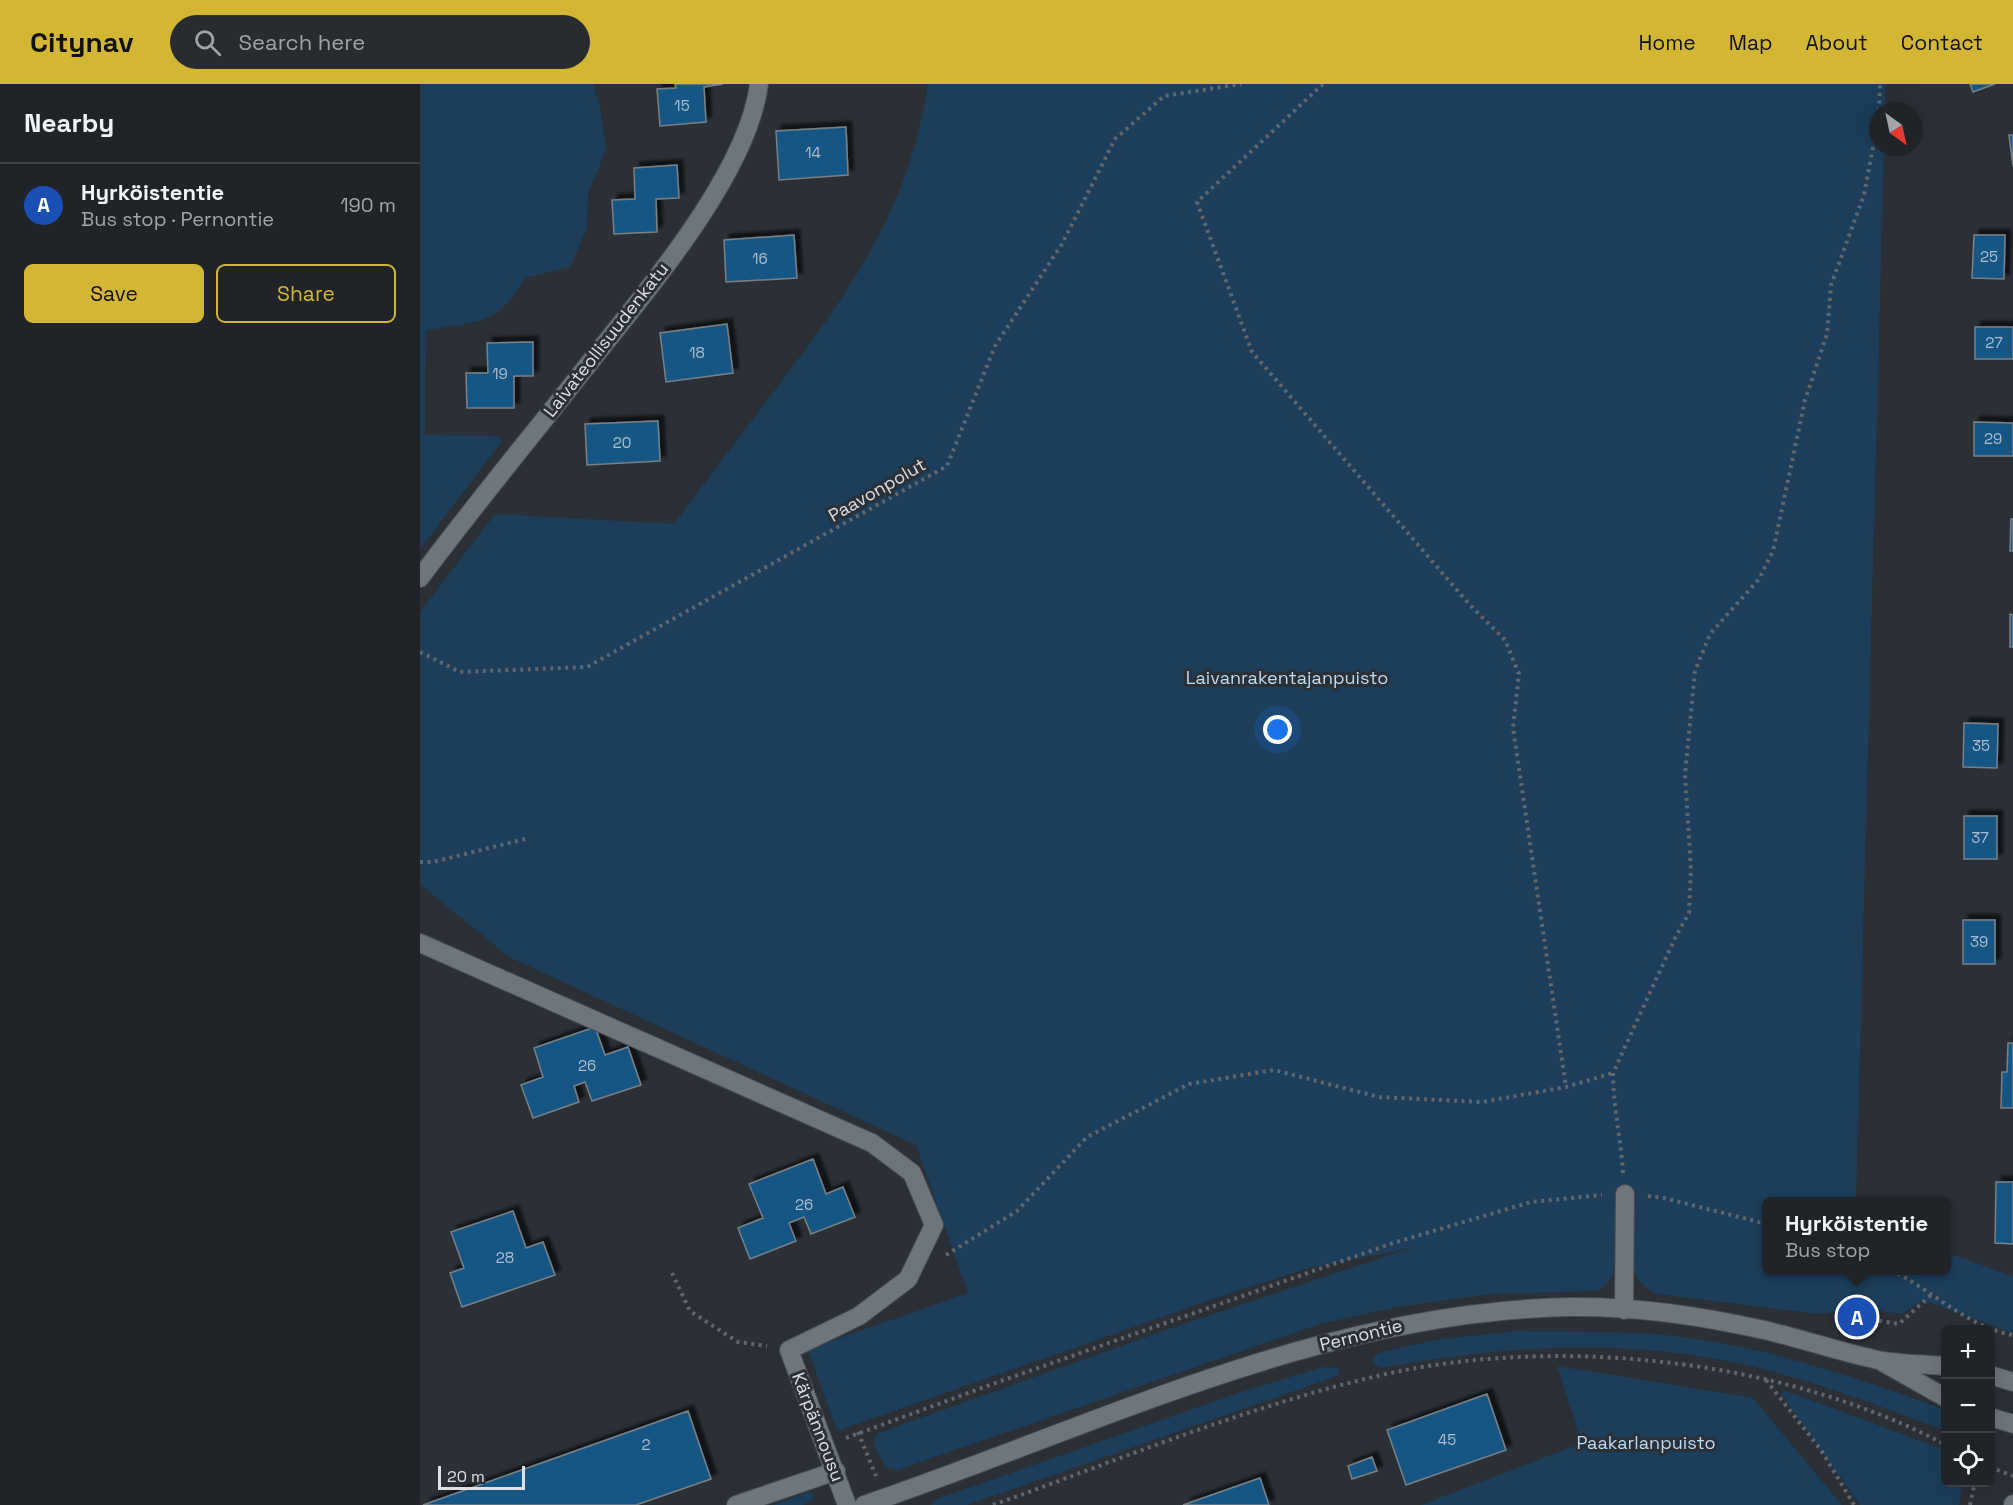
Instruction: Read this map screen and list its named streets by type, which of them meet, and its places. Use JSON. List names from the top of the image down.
{
  "streets": {
    "street": ["Laivateollisuudenkatu", "Pernontie", "Kärpännousu"],
    "path": ["Paavonpolut"]
  },
  "parks": ["Laivanrakentajanpuisto", "Paakarlanpuisto"],
  "house_numbers": [
    "15",
    "14",
    "25",
    "16",
    "27",
    "18",
    "19",
    "29",
    "20",
    "35",
    "37",
    "39",
    "26",
    "26",
    "28",
    "45",
    "2"
  ],
  "scale_bar": "20 m",
  "north": "bottom right",
  "page": {
    "header": "Citynav",
    "search": "Search here",
    "nav": [
      "Home",
      "Map",
      "About",
      "Contact"
    ],
    "heading": "Nearby",
    "list": [
      {
        "mark": "A",
        "name": "Hyrköistentie",
        "note": "Bus stop · Pernontie",
        "value": "190 m"
      }
    ],
    "buttons": ["Save", "Share"],
    "popup": ["Hyrköistentie", "Bus stop"],
    "pins": "A",
    "map_buttons": ["+", "−"],
    "scale": "20 m"
  }
}
